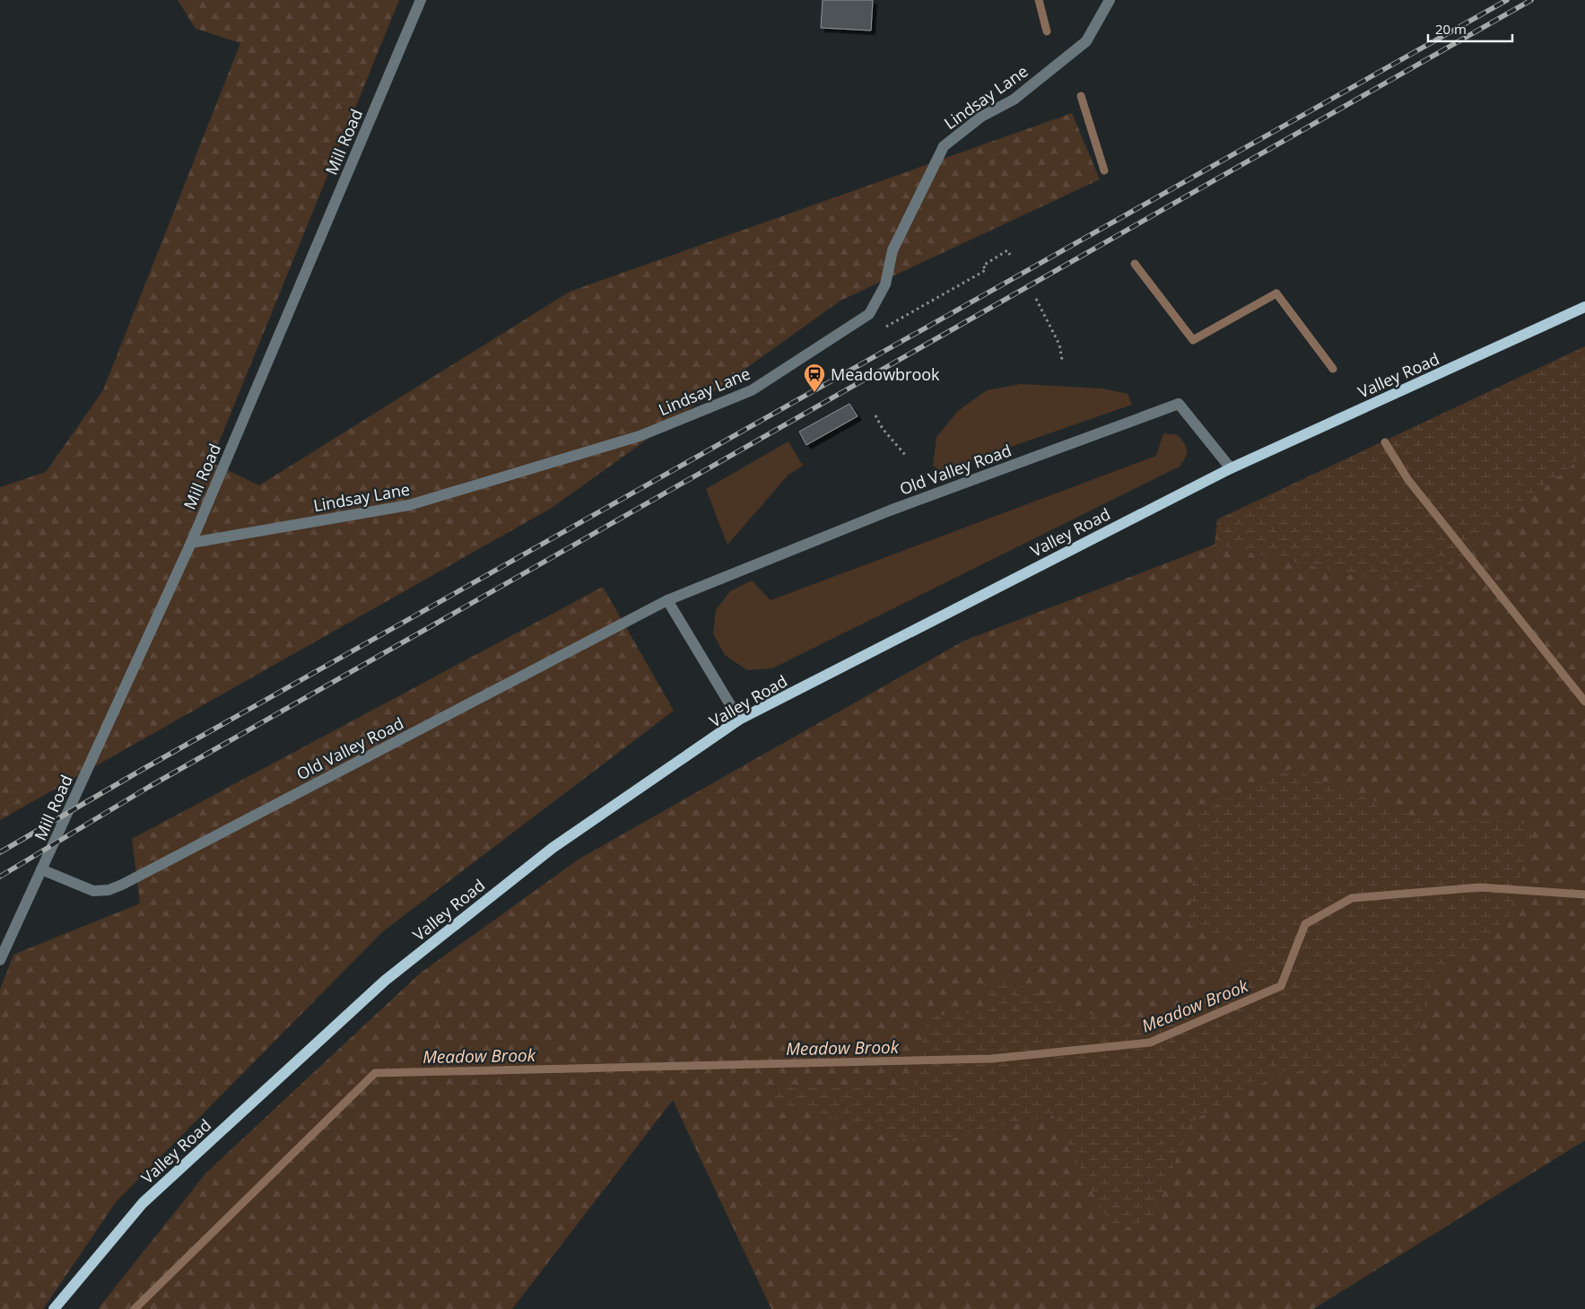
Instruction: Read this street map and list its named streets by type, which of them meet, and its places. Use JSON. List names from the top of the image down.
{
  "streets": {
    "main road": ["Valley Road"],
    "street": ["Lindsay Lane", "Mill Road", "Old Valley Road"]
  },
  "crossings": [
    ["Lindsay Lane", "Mill Road"],
    ["Mill Road", "Old Valley Road"],
    ["Valley Road", "Old Valley Road"]
  ],
  "water": ["Meadow Brook"],
  "places": {
    "station": ["Meadowbrook"]
  },
  "scale_bar": "20 m"
}
